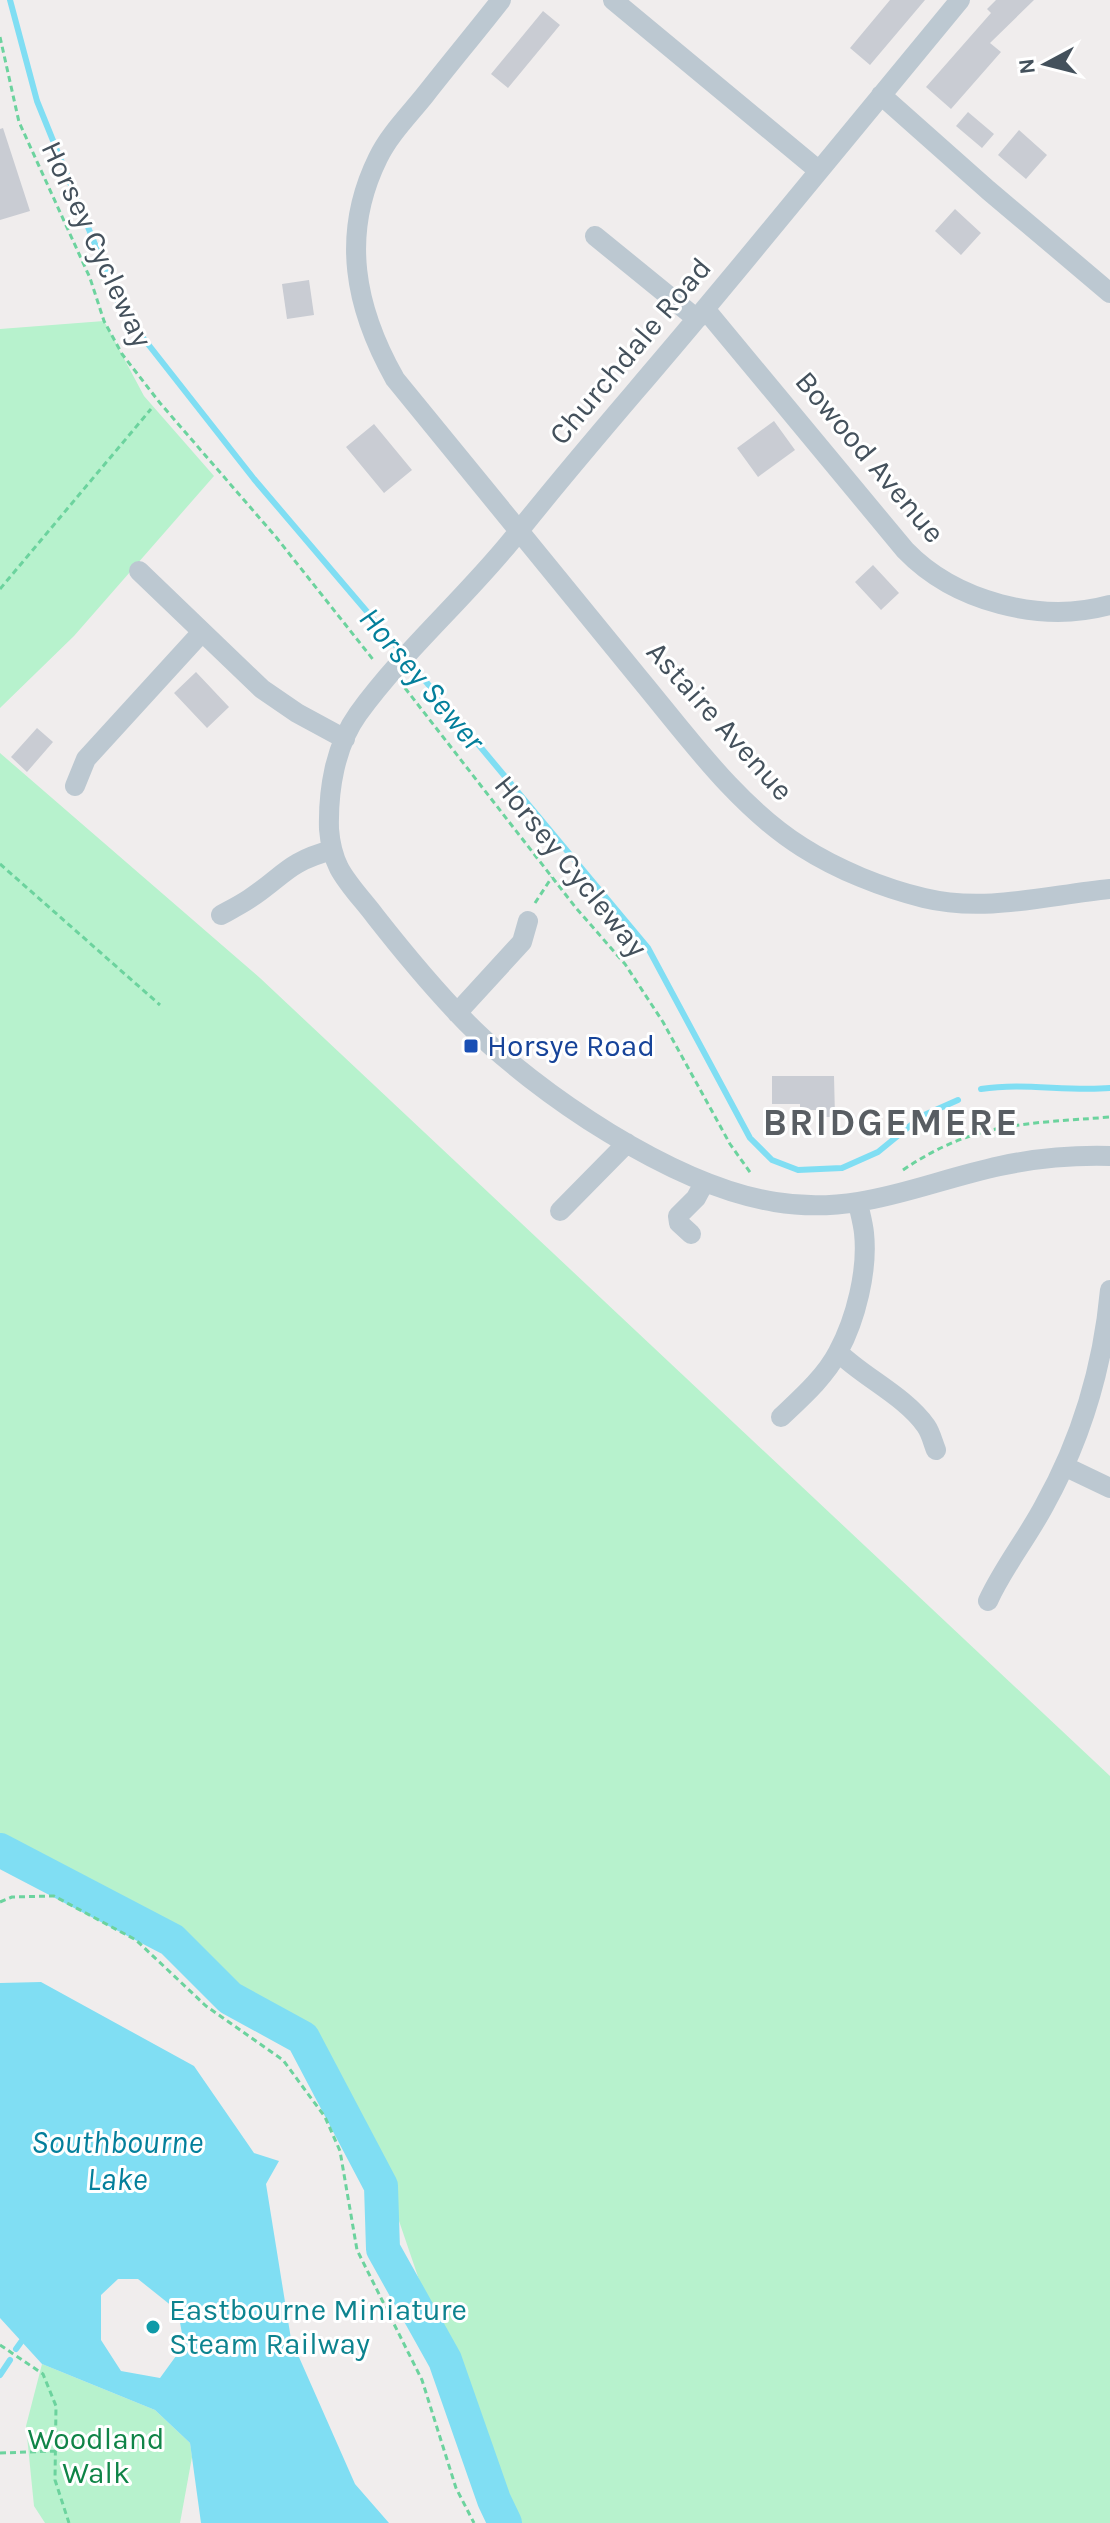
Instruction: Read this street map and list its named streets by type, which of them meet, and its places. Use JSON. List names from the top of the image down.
{
  "streets": {
    "street": ["Churchdale Road", "Bowood Avenue", "Astaire Avenue"],
    "path": ["Horsey Cycleway"]
  },
  "crossings": [
    ["Horsey Cycleway", "Churchdale Road"],
    ["Churchdale Road", "Bowood Avenue"],
    ["Churchdale Road", "Astaire Avenue"]
  ],
  "districts": ["BRIDGEMERE"],
  "water": ["Horsey Sewer", "Southbourne Lake"],
  "parks": ["Woodland Walk"],
  "places": {
    "transit": ["Horsye Road"],
    "other": ["Eastbourne Miniature Steam Railway"]
  },
  "north": "left"
}
